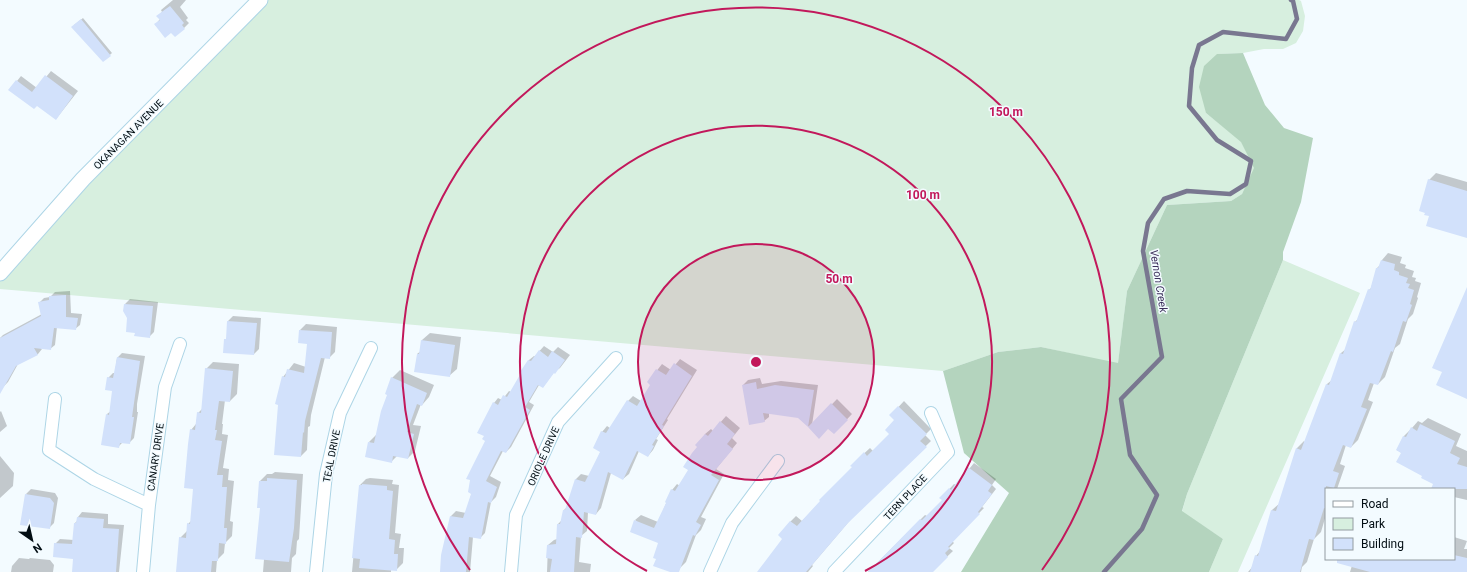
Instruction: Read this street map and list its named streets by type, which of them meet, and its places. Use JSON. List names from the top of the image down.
{
  "streets": {
    "street": [
      "OKANAGAN AVENUE",
      "TEAL DRIVE",
      "ORIOLE DRIVE",
      "CANARY DRIVE",
      "TERN PLACE"
    ]
  },
  "water": ["Vernon Creek"],
  "legend": ["Road", "Park", "Building"],
  "north": "bottom right",
  "rings": ["150 m", "100 m", "50 m"]
}
